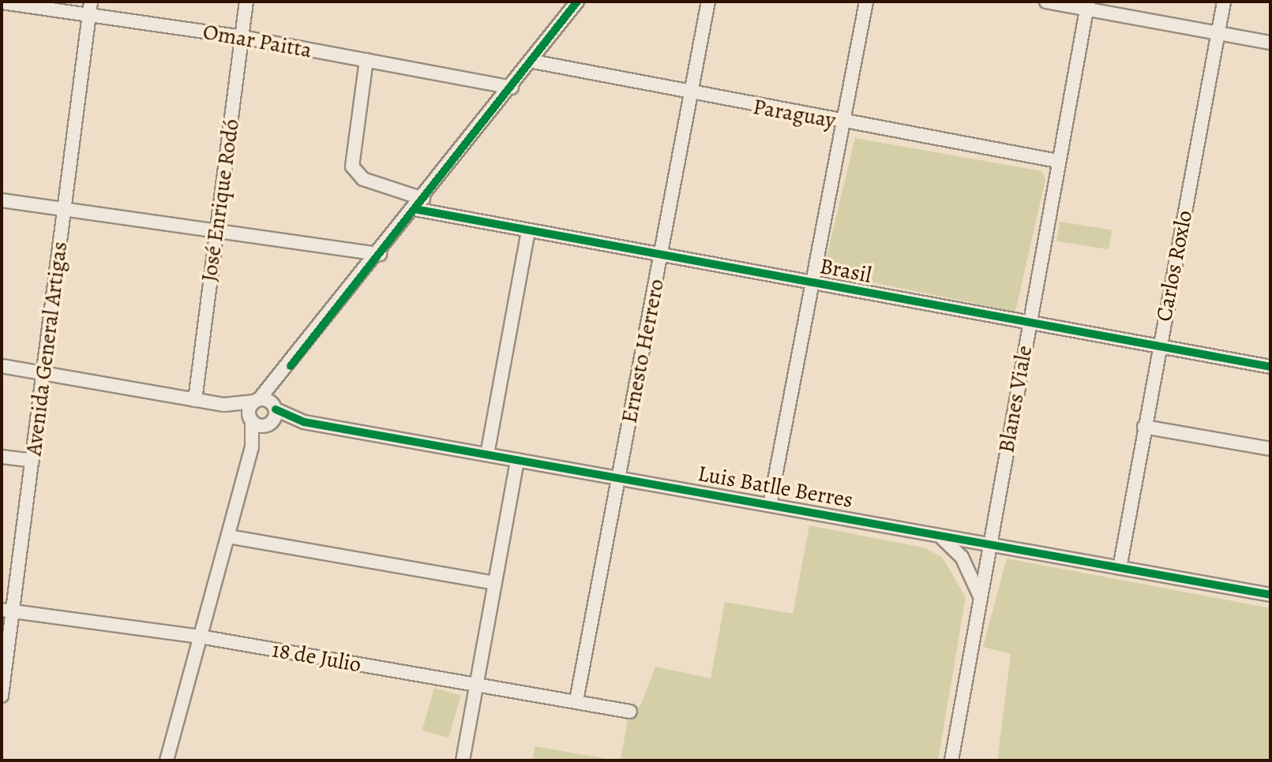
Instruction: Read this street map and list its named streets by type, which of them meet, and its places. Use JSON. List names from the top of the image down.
{
  "streets": {
    "street": [
      "Omar Paitta",
      "Paraguay",
      "José Enrique Rodó",
      "Carlos Roxlo",
      "Brasil",
      "Avenida General Artigas",
      "Ernesto Herrero",
      "Blanes Viale",
      "Luis Batlle Berres",
      "18 de Julio"
    ]
  },
  "crossings": [
    ["Omar Paitta", "José Enrique Rodó"],
    ["Omar Paitta", "Avenida General Artigas"],
    ["Paraguay", "Ernesto Herrero"],
    ["Paraguay", "Blanes Viale"],
    ["José Enrique Rodó", "Luis Batlle Berres"],
    ["Carlos Roxlo", "Brasil"],
    ["Carlos Roxlo", "Luis Batlle Berres"],
    ["Brasil", "Ernesto Herrero"],
    ["Brasil", "Blanes Viale"],
    ["Avenida General Artigas", "Luis Batlle Berres"],
    ["Avenida General Artigas", "18 de Julio"],
    ["Ernesto Herrero", "Luis Batlle Berres"],
    ["Ernesto Herrero", "18 de Julio"],
    ["Blanes Viale", "Luis Batlle Berres"]
  ]
}
